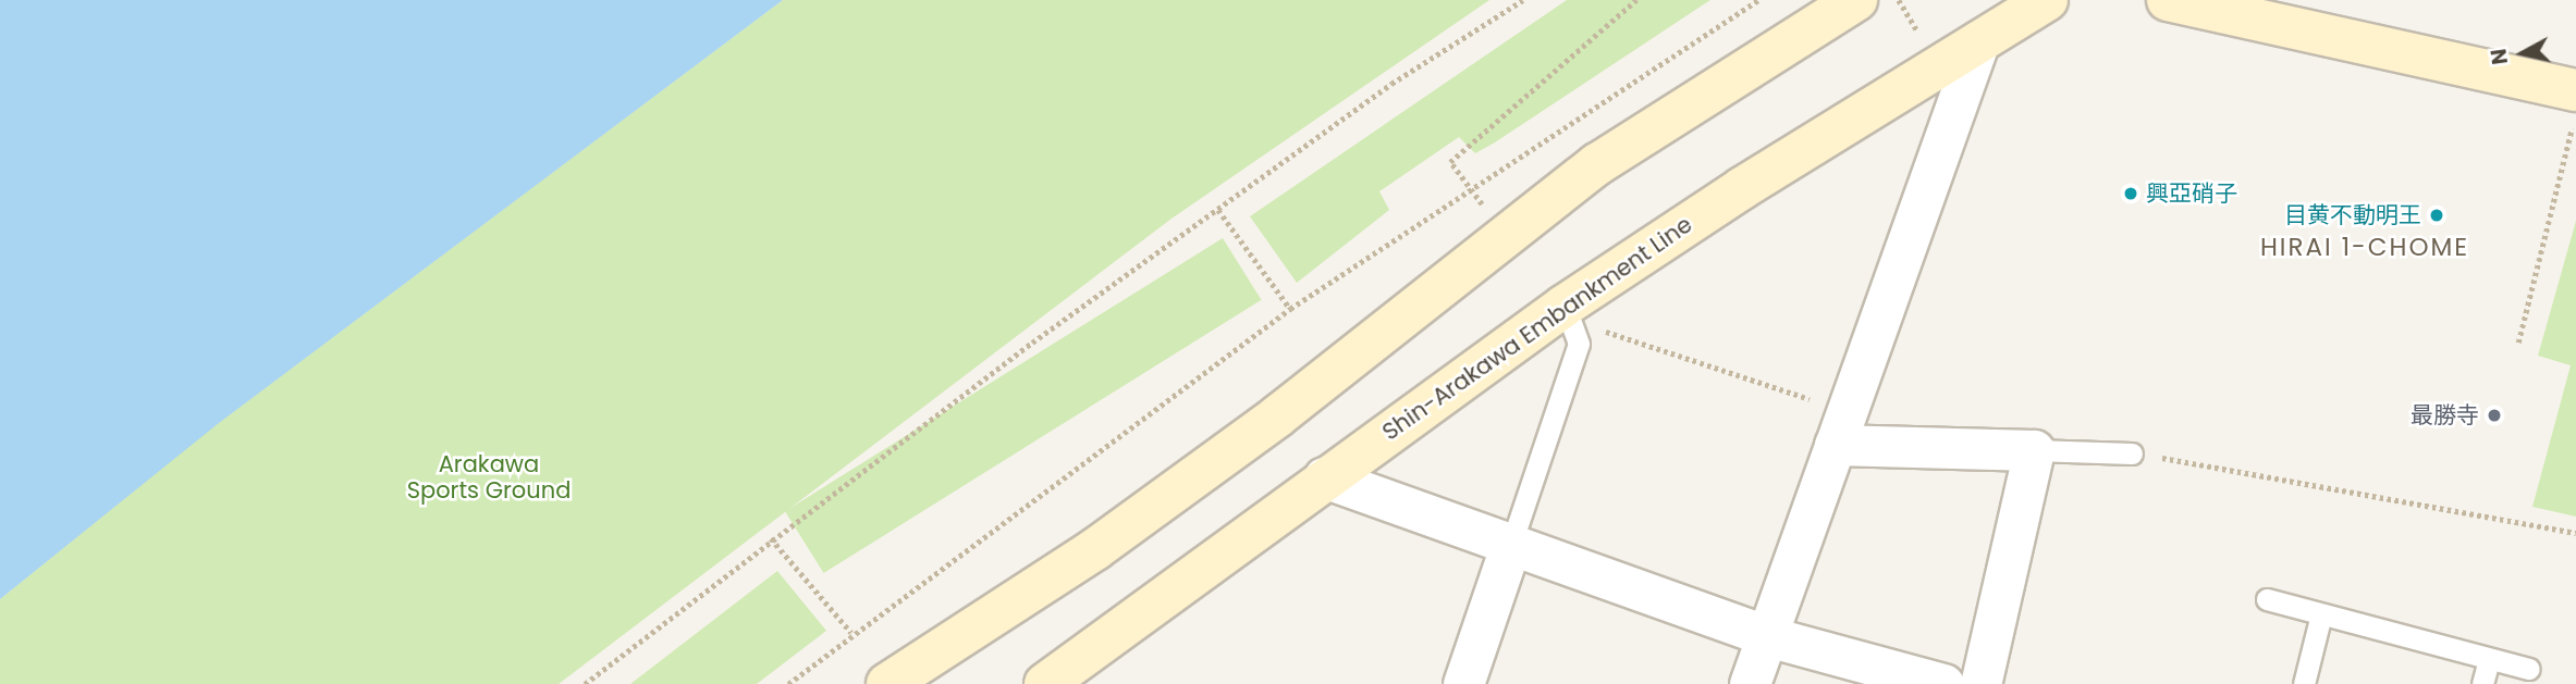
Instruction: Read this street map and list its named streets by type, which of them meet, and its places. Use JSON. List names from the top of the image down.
{
  "streets": {
    "main road": ["Shin-Arakawa Embankment Line"]
  },
  "districts": ["HIRAI 1-CHOME"],
  "parks": ["Arakawa Sports Ground"],
  "places": ["興亞硝子", "目黄不動明王", "最勝寺"],
  "north": "left"
}
